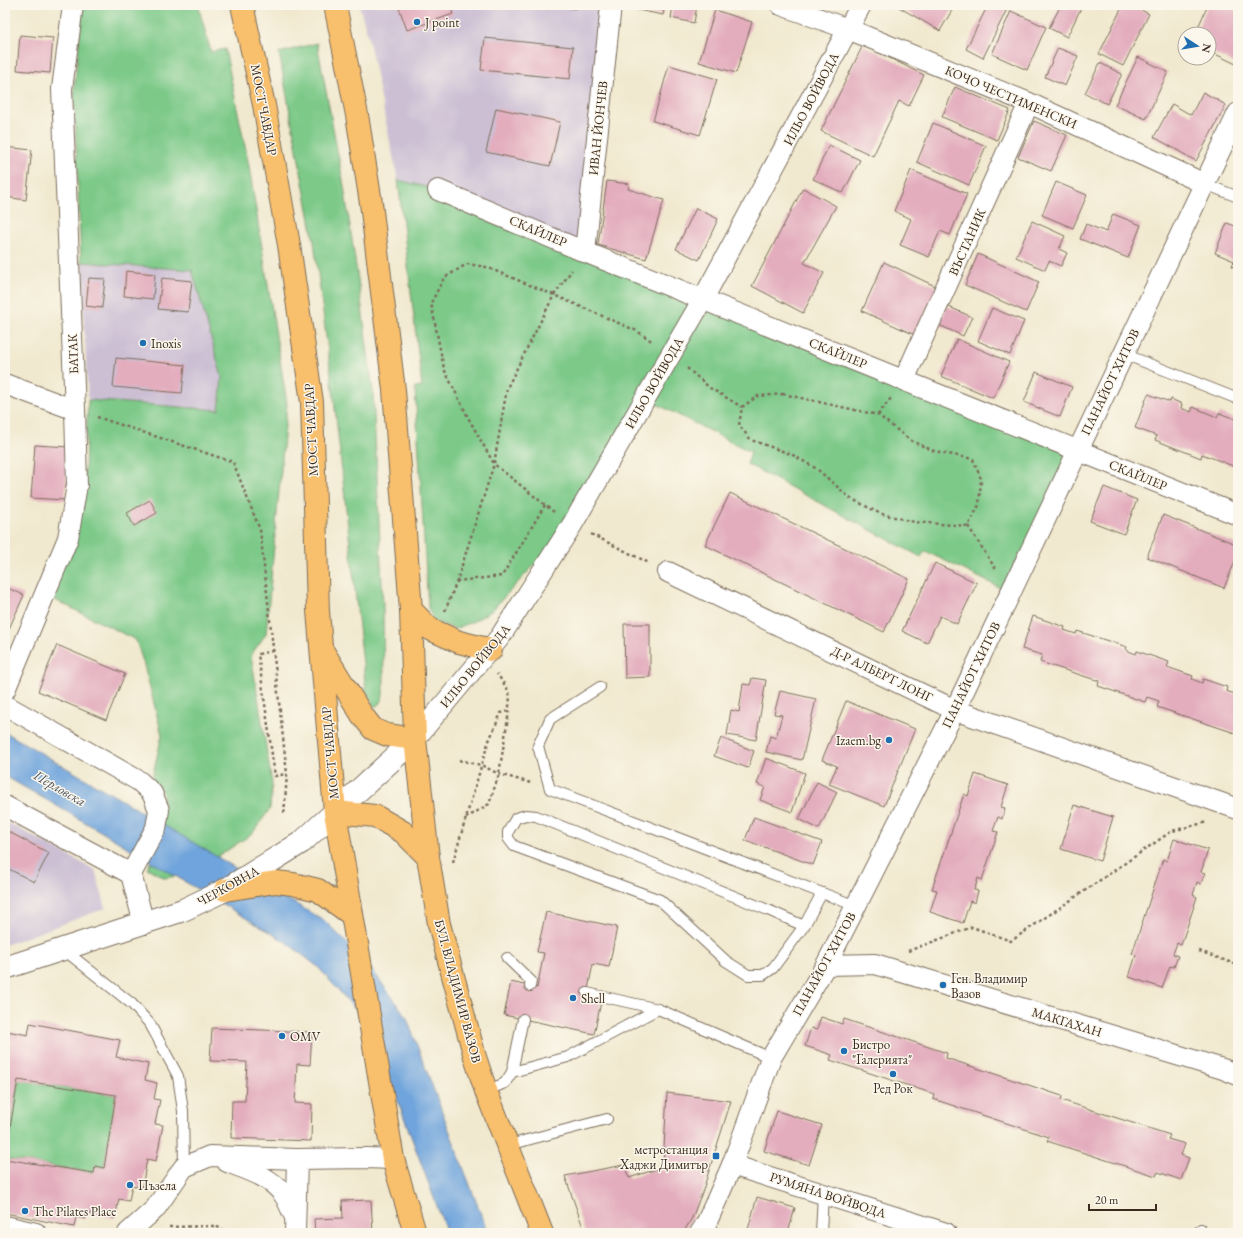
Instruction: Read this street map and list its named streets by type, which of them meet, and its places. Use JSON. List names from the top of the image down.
{
  "streets": {
    "main road": ["МОСТ ЧАВДАР", "БУЛ. ВЛАДИМИР ВАЗОВ"],
    "street": [
      "КОЧО ЧЕСТИМЕНСКИ",
      "ИЛЬО ВОЙВОДА",
      "ИВАН ЙОНЧЕВ",
      "СКАЙЛЕР",
      "ВЪСТАНИК",
      "БАТАК",
      "ПАНАЙОТ ХИТОВ",
      "Д-Р АЛБЕРТ ЛОНГ",
      "ЧЕРКОВНА",
      "МАКГАХАН",
      "РУМЯНА ВОЙВОДА"
    ]
  },
  "crossings": [
    ["КОЧО ЧЕСТИМЕНСКИ", "ИЛЬО ВОЙВОДА"],
    ["КОЧО ЧЕСТИМЕНСКИ", "ВЪСТАНИК"],
    ["КОЧО ЧЕСТИМЕНСКИ", "ПАНАЙОТ ХИТОВ"],
    ["ИЛЬО ВОЙВОДА", "СКАЙЛЕР"],
    ["ИЛЬО ВОЙВОДА", "ЧЕРКОВНА"],
    ["ИЛЬО ВОЙВОДА", "БУЛ. ВЛАДИМИР ВАЗОВ"],
    ["МОСТ ЧАВДАР", "ЧЕРКОВНА"],
    ["ИВАН ЙОНЧЕВ", "СКАЙЛЕР"],
    ["СКАЙЛЕР", "ВЪСТАНИК"],
    ["СКАЙЛЕР", "ПАНАЙОТ ХИТОВ"],
    ["ПАНАЙОТ ХИТОВ", "Д-Р АЛБЕРТ ЛОНГ"],
    ["ПАНАЙОТ ХИТОВ", "МАКГАХАН"],
    ["ПАНАЙОТ ХИТОВ", "РУМЯНА ВОЙВОДА"],
    ["ЧЕРКОВНА", "БУЛ. ВЛАДИМИР ВАЗОВ"]
  ],
  "water": ["Перловска"],
  "places": {
    "other": [
      "J point",
      "Inoxis",
      "Izaem.bg",
      "Ген. Владимир Вазов",
      "Shell",
      "OMV",
      "Бистро \"Галерията\"",
      "Ред Рок",
      "Пъзела",
      "The Pilates Place"
    ],
    "transit": ["метростанция Хаджи Димитър"]
  },
  "scale_bar": "20 m",
  "north": "right"
}
